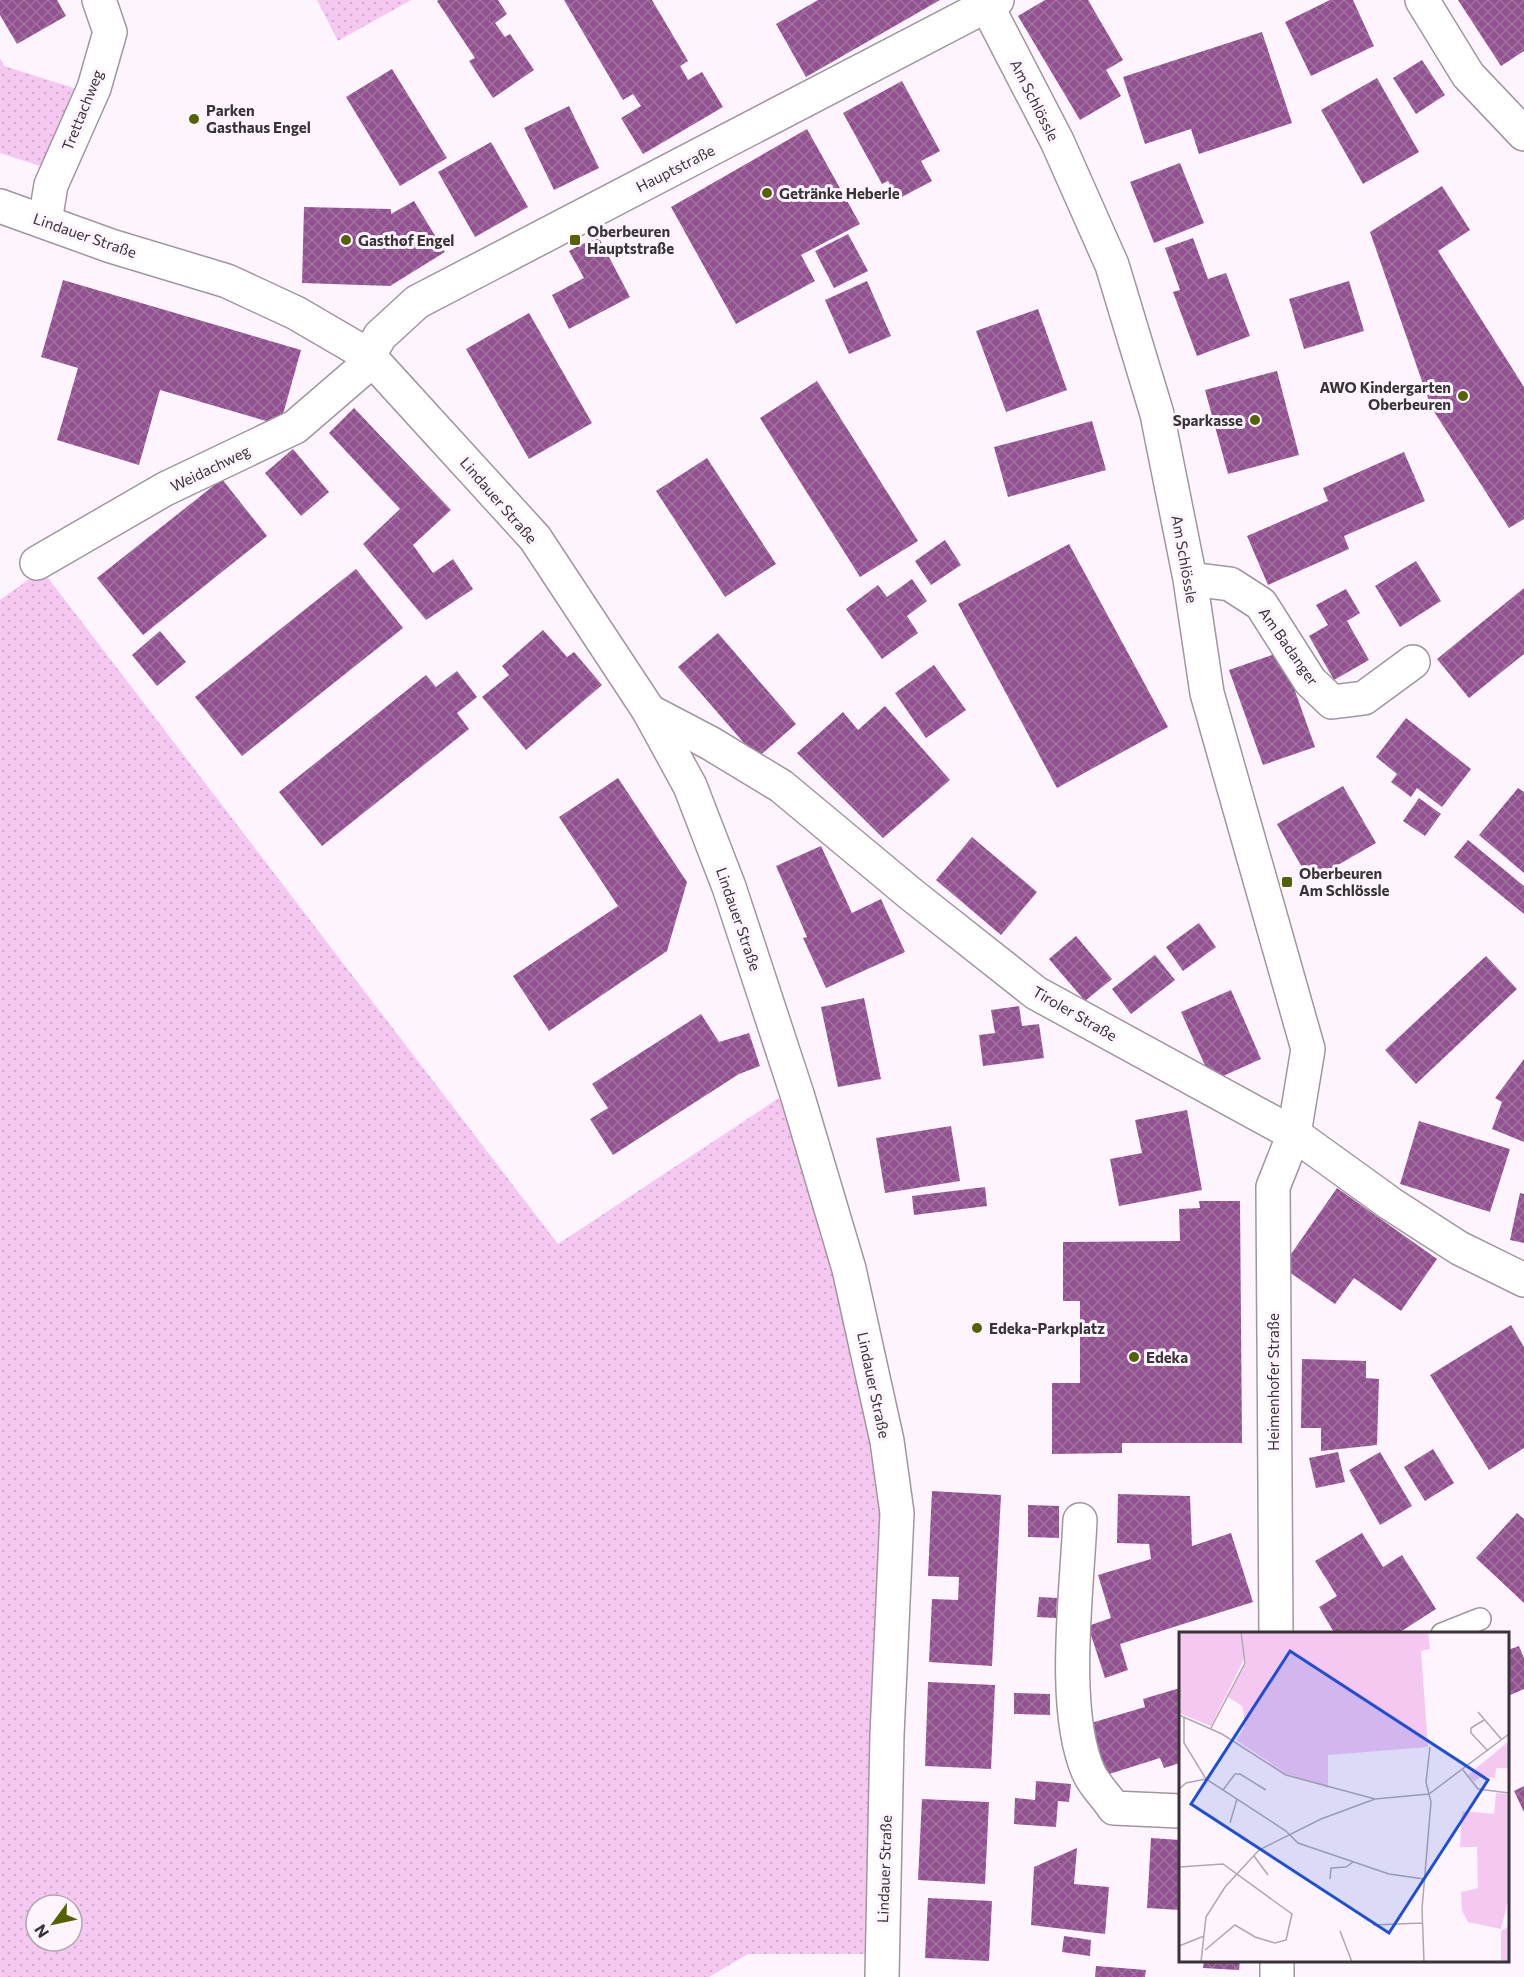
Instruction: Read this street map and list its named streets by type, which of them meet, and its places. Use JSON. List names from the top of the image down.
{
  "streets": {
    "street": [
      "Am Schlössle",
      "Trettachweg",
      "Hauptstraße",
      "Lindauer Straße",
      "Weidachweg",
      "Am Badanger",
      "Tiroler Straße",
      "Heimenhofer Straße"
    ]
  },
  "crossings": [
    ["Am Schlössle", "Hauptstraße"],
    ["Am Schlössle", "Am Badanger"],
    ["Am Schlössle", "Tiroler Straße"],
    ["Am Schlössle", "Heimenhofer Straße"],
    ["Trettachweg", "Lindauer Straße"],
    ["Hauptstraße", "Lindauer Straße"],
    ["Hauptstraße", "Weidachweg"],
    ["Lindauer Straße", "Weidachweg"],
    ["Lindauer Straße", "Tiroler Straße"],
    ["Tiroler Straße", "Heimenhofer Straße"]
  ],
  "places": {
    "other": [
      "Parken Gasthaus Engel",
      "Getränke Heberle",
      "Gasthof Engel",
      "AWO Kindergarten Oberbeuren",
      "Sparkasse",
      "Edeka-Parkplatz",
      "Edeka"
    ],
    "transit": ["Oberbeuren Hauptstraße", "Oberbeuren Am Schlössle"]
  },
  "north": "bottom left"
}
